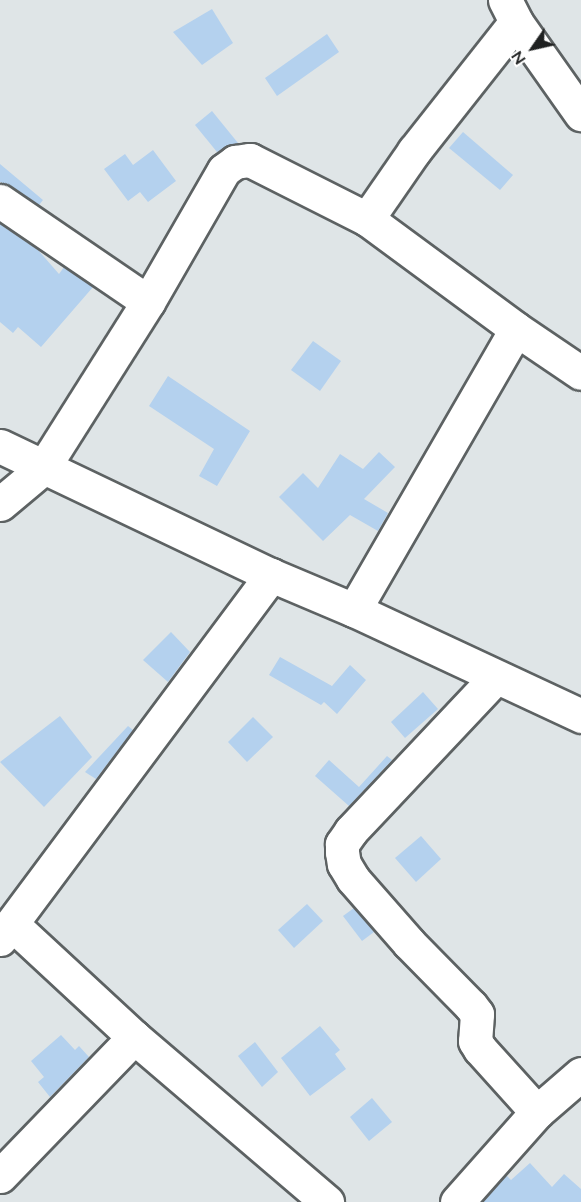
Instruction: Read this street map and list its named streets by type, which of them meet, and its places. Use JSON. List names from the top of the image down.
{
  "north": "bottom left"
}
